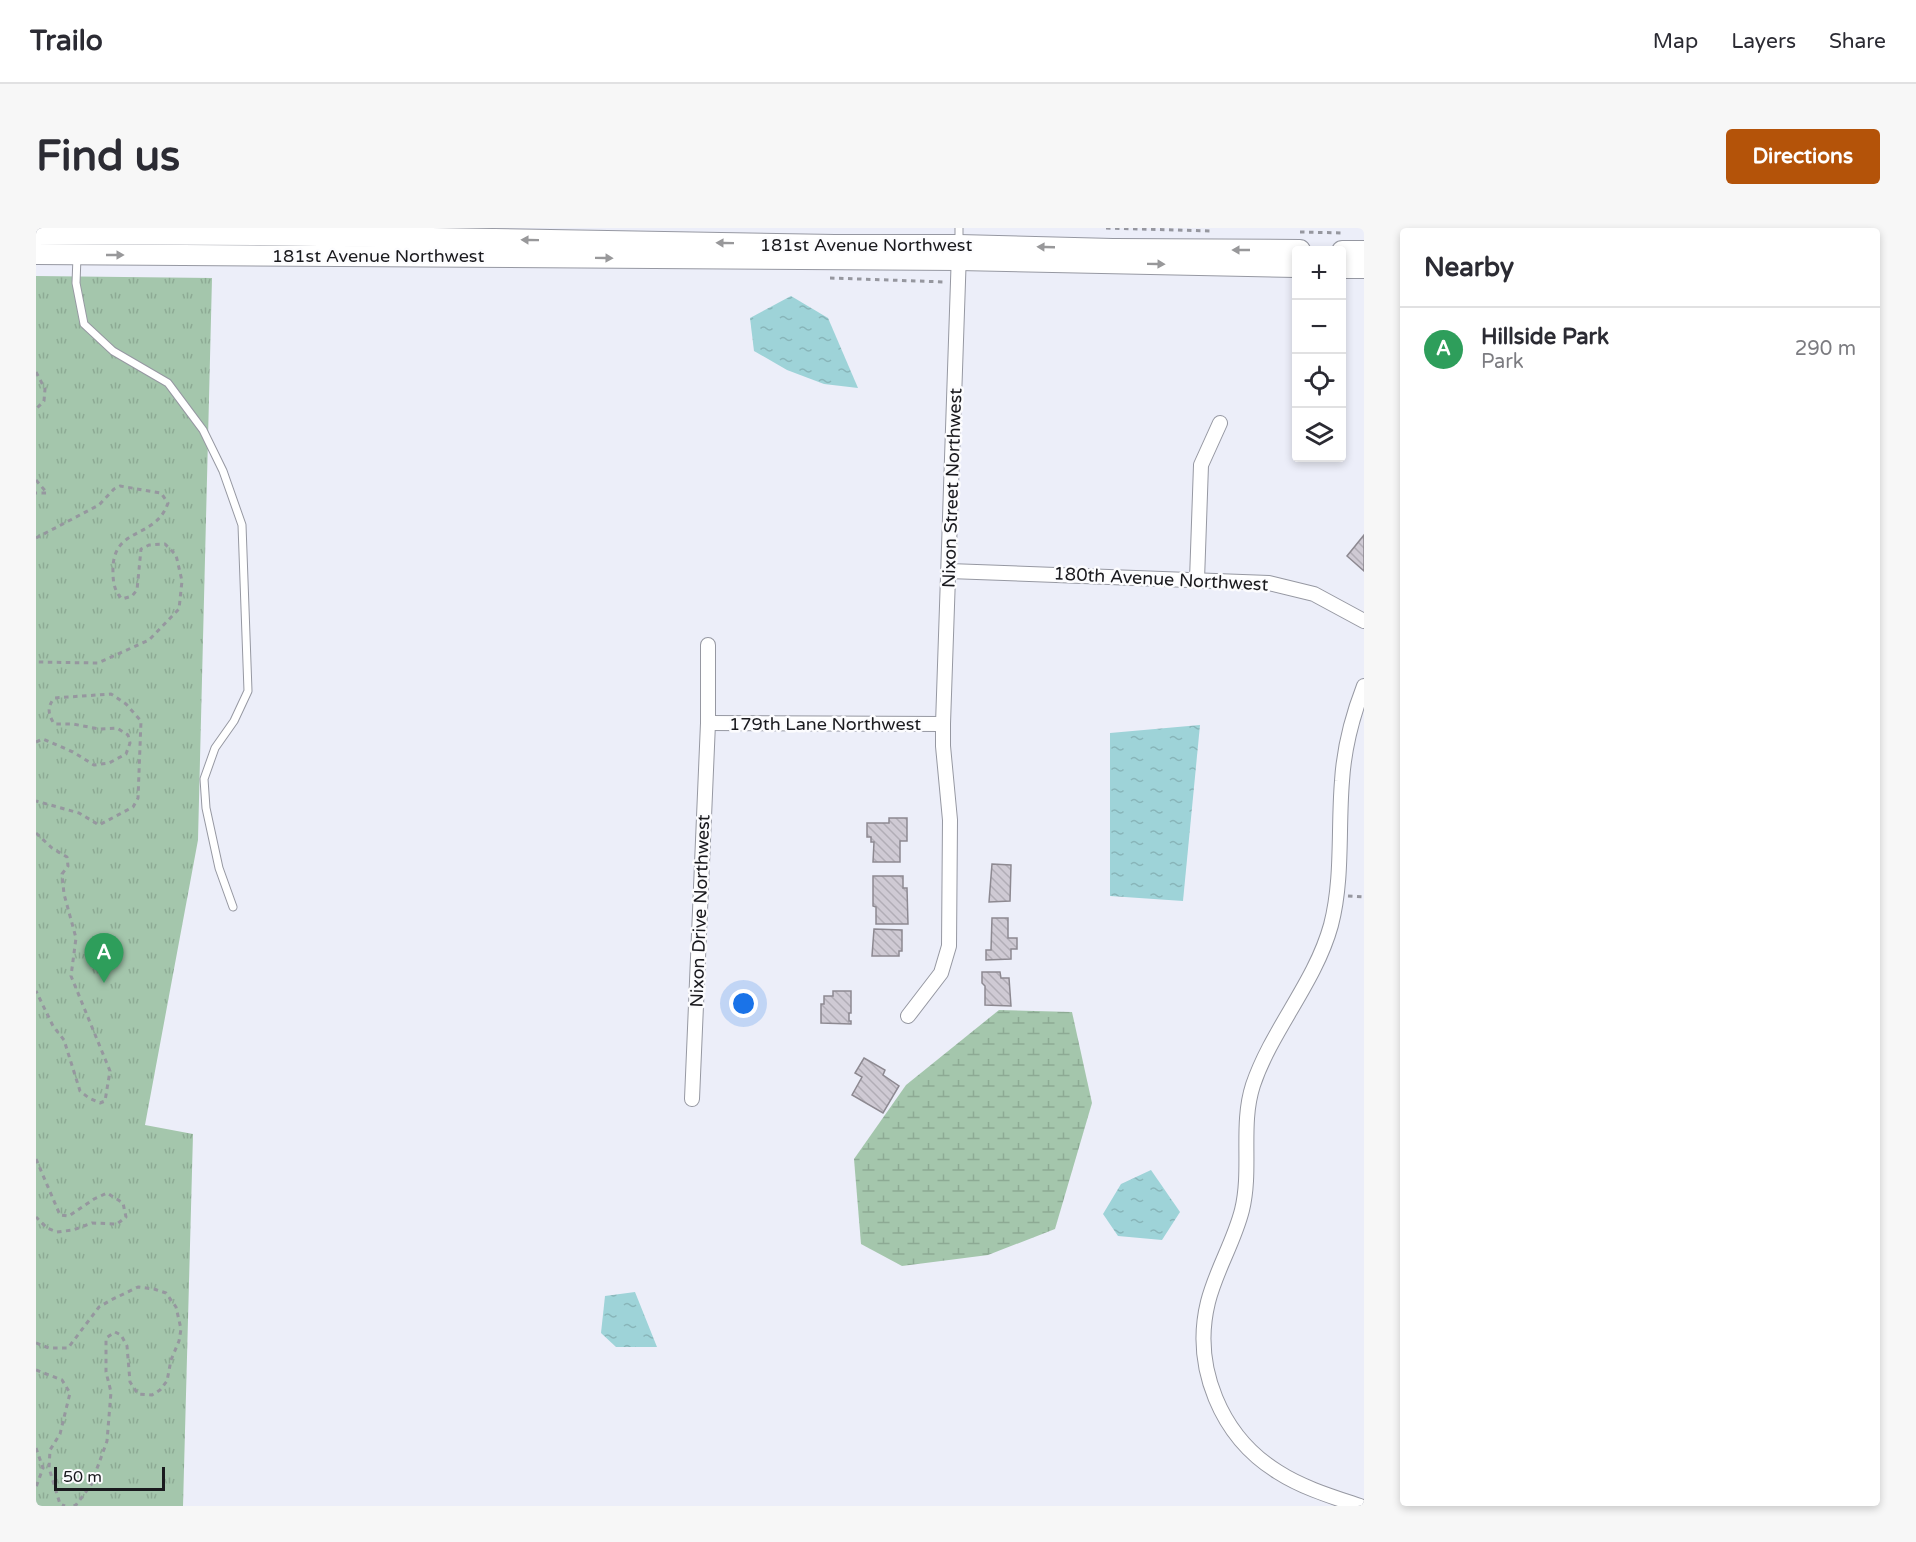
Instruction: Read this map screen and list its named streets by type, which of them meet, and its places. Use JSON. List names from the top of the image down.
{
  "streets": {
    "main road": ["181st Avenue Northwest"],
    "street": [
      "Nixon Street Northwest",
      "180th Avenue Northwest",
      "179th Lane Northwest",
      "Nixon Drive Northwest"
    ]
  },
  "crossings": [
    ["181st Avenue Northwest", "Nixon Street Northwest"],
    ["Nixon Street Northwest", "180th Avenue Northwest"],
    ["Nixon Street Northwest", "179th Lane Northwest"],
    ["179th Lane Northwest", "Nixon Drive Northwest"]
  ],
  "scale_bar": "50 m",
  "page": {
    "header": "Trailo",
    "nav": ["Map", "Layers", "Share"],
    "buttons": "Directions",
    "title": "Find us",
    "heading": "Nearby",
    "map_buttons": ["+", "−"],
    "list": [
      {
        "mark": "A",
        "name": "Hillside Park",
        "note": "Park",
        "value": "290 m"
      }
    ],
    "pins": "A",
    "scale": "50 m"
  }
}
